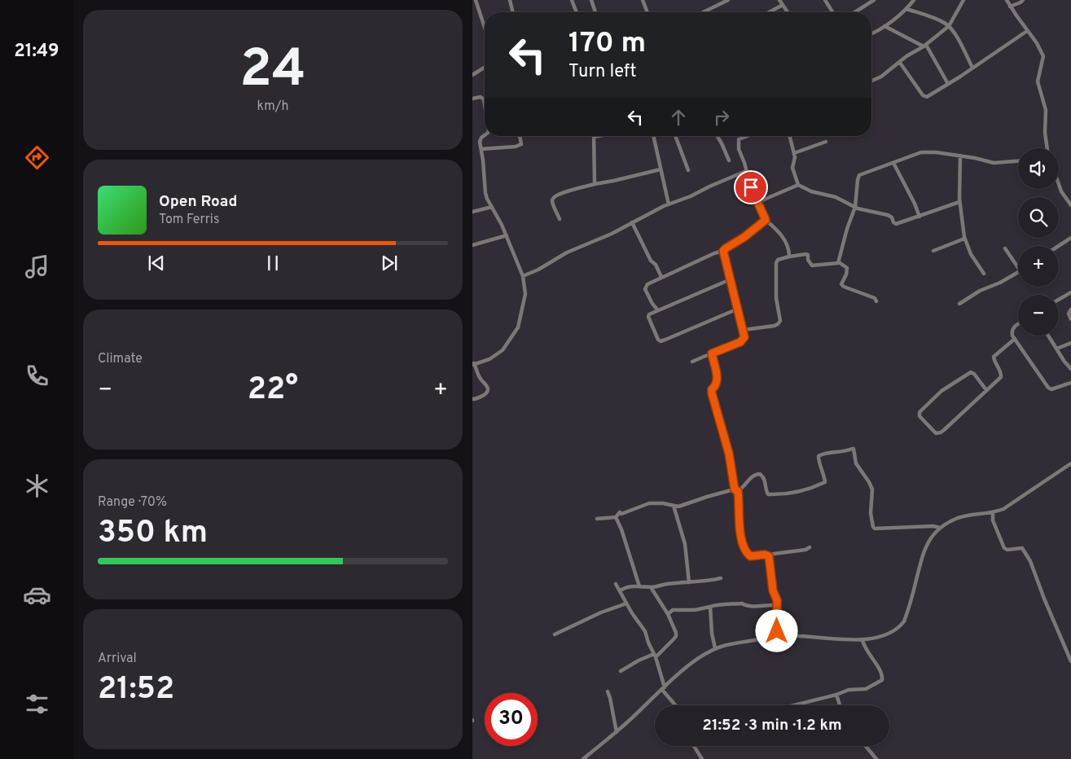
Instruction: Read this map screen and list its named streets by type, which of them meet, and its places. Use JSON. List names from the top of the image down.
{
  "page": {
    "tabs": "21:49",
    "tile": [
      ["24", "km/h"],
      "Climate",
      ["Range · 70%", "350 km"],
      ["Arrival", "21:52"]
    ],
    "turn": ["170 m", "Turn left"],
    "map_buttons": ["+", "−"],
    "song": ["Open Road", "Tom Ferris"],
    "heat": ["−", "22°", "+"],
    "limit": "30",
    "trip": "21:52 · 3 min · 1.2 km"
  }
}
